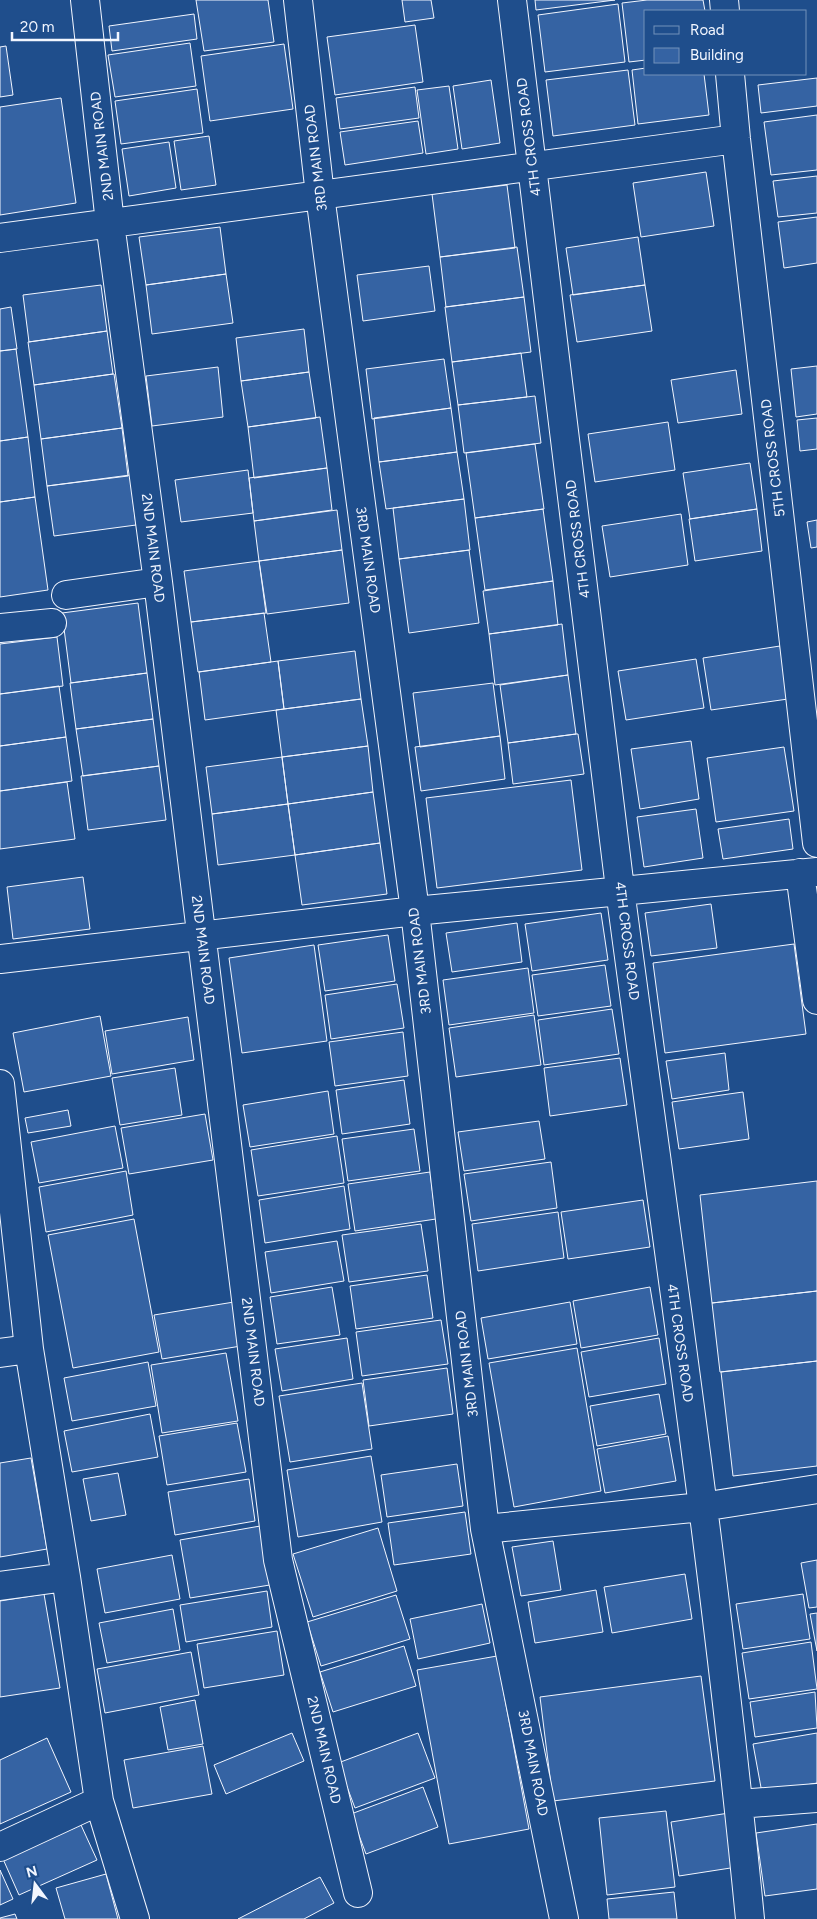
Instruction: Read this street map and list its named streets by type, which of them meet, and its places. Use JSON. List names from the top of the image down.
{
  "streets": {
    "street": [
      "4TH CROSS ROAD",
      "2ND MAIN ROAD",
      "3RD MAIN ROAD",
      "5TH CROSS ROAD"
    ]
  },
  "legend": ["Road", "Building"],
  "scale_bar": "20 m",
  "north": "top"
}
